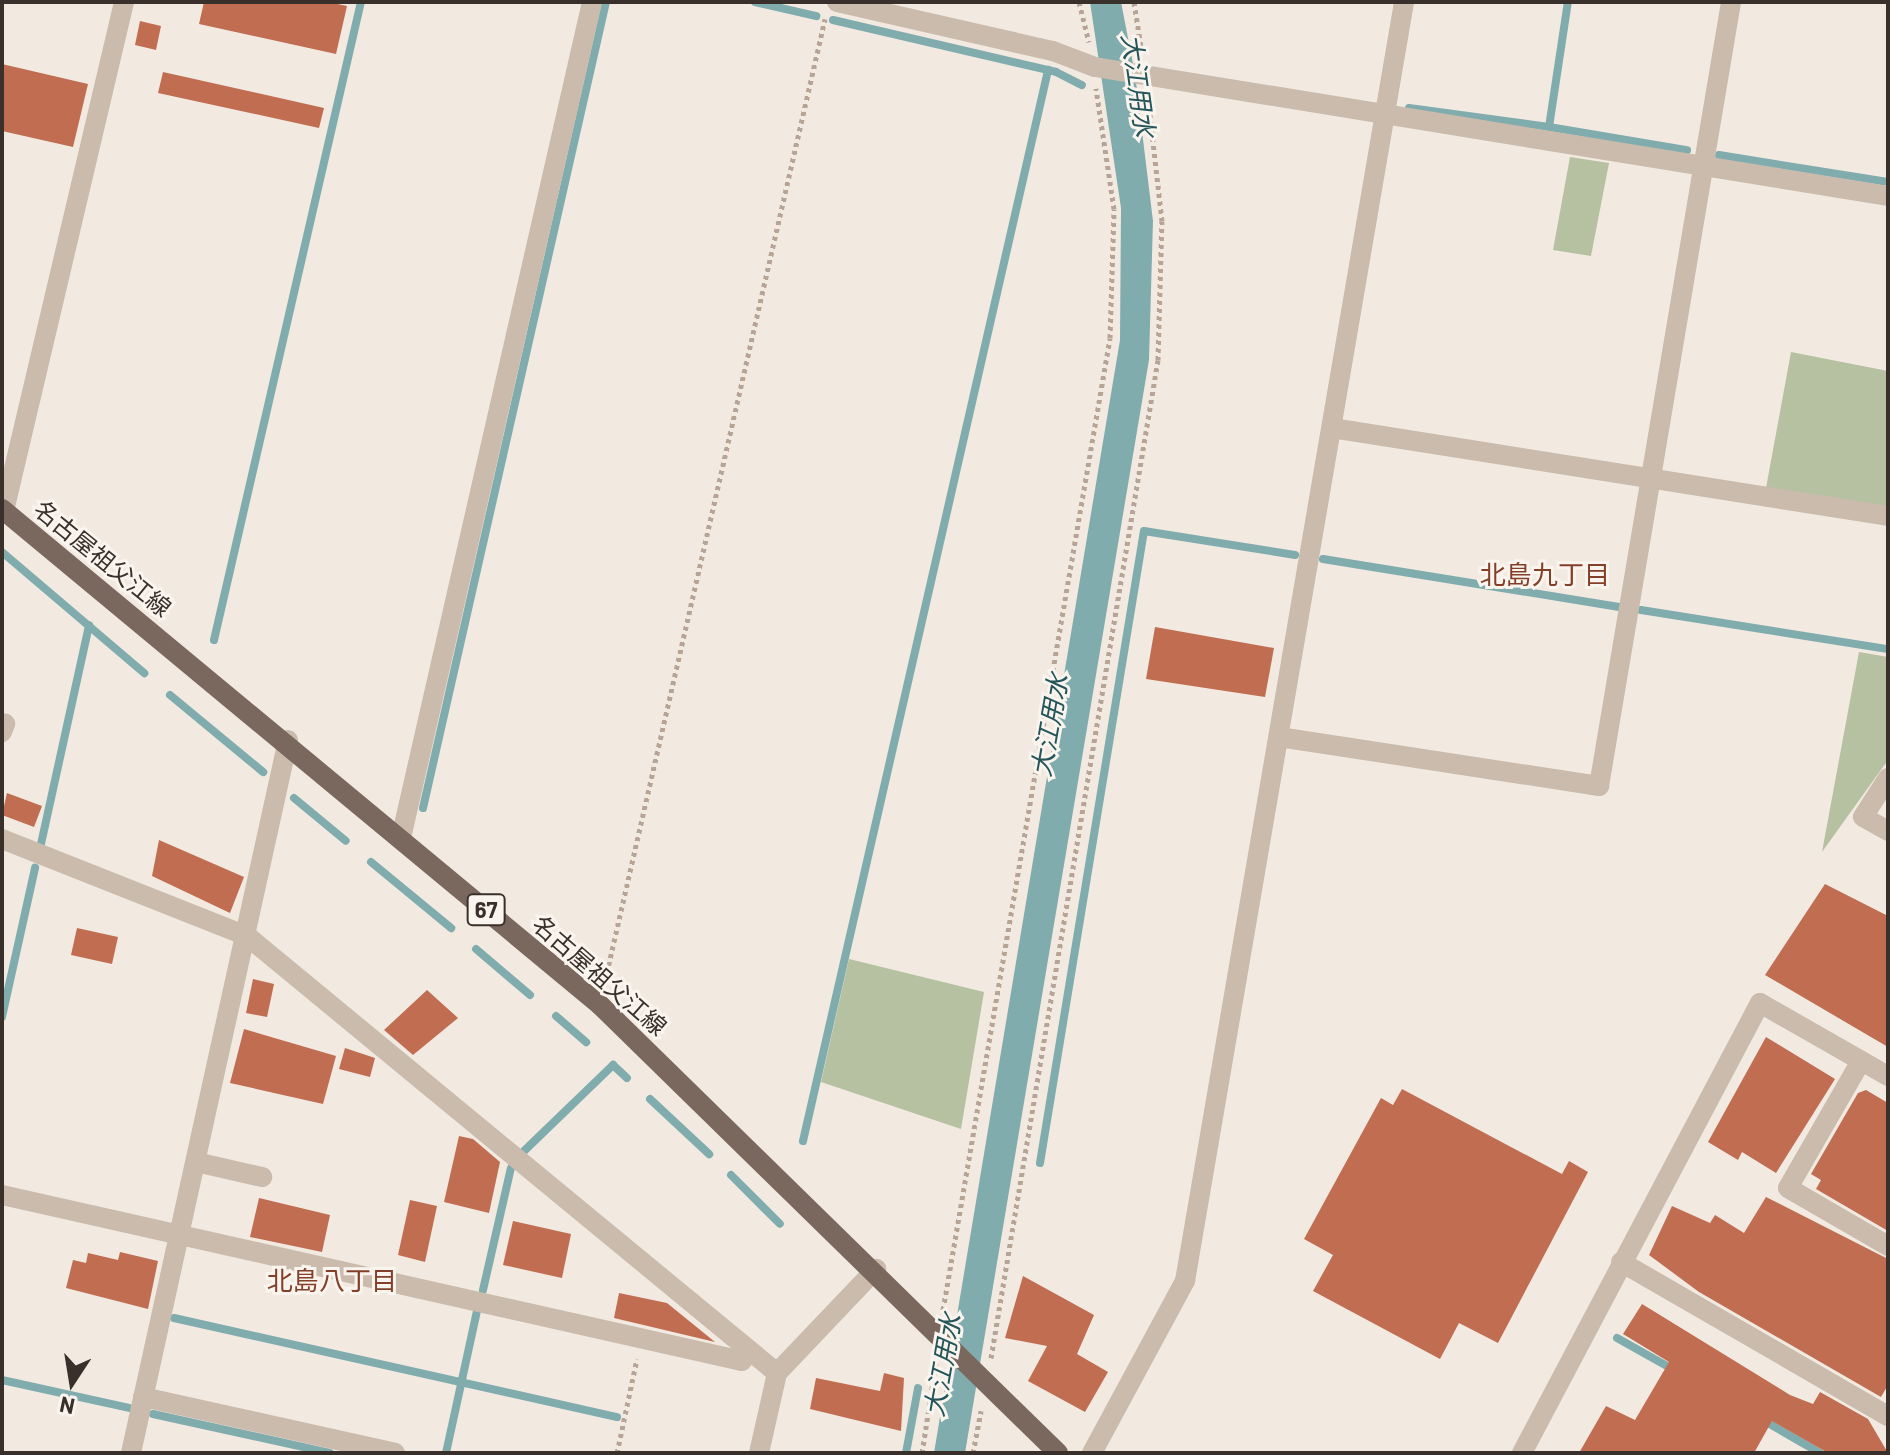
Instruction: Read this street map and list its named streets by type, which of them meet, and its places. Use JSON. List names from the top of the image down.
{
  "streets": {
    "main road": ["名古屋祖父江線", "67"]
  },
  "districts": ["北島九丁目", "北島八丁目"],
  "water": ["大江用水"],
  "north": "bottom"
}
